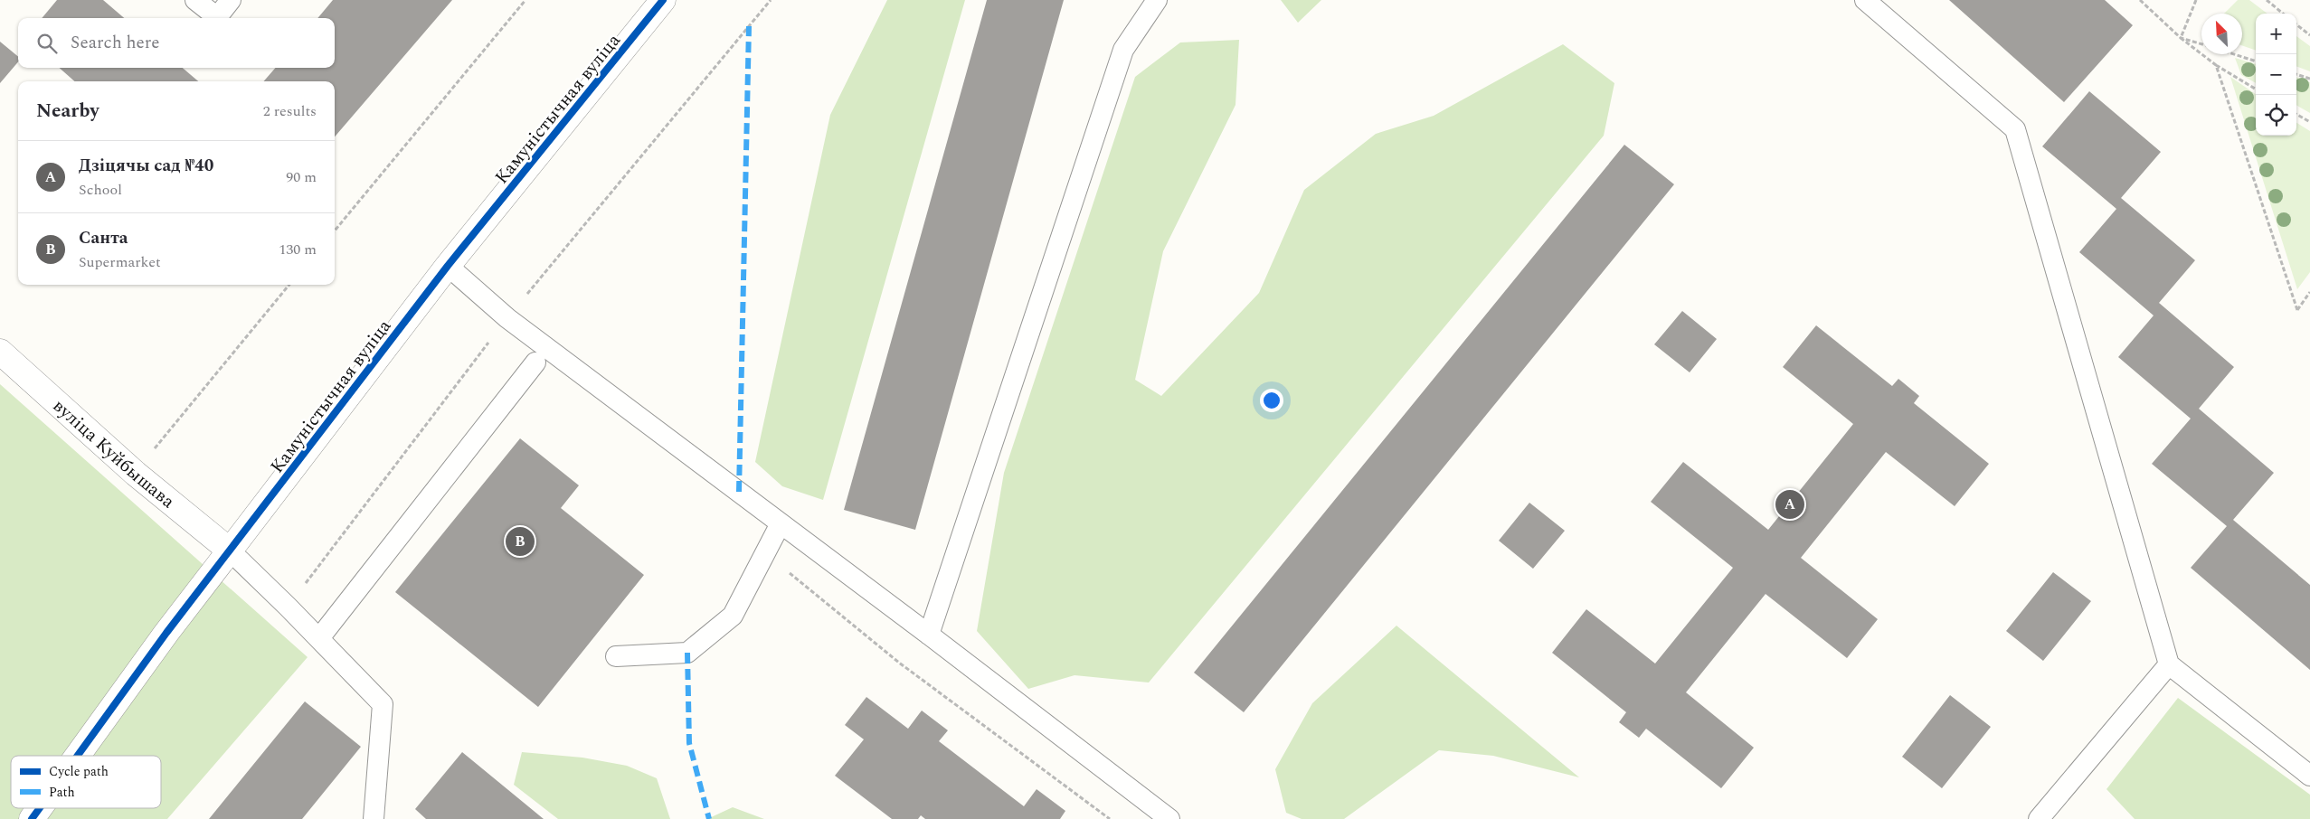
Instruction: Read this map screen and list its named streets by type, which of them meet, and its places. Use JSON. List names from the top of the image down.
{
  "streets": {
    "street": ["Камуністычная вуліца", "вуліца Куйбышава"]
  },
  "crossings": [
    ["Камуністычная вуліца", "вуліца Куйбышава"]
  ],
  "legend": ["Cycle path", "Path"],
  "north": "top left",
  "page": {
    "map_buttons": ["+", "−"],
    "search": "Search here",
    "heading": ["Nearby", "2 results"],
    "list": [
      {
        "mark": "A",
        "name": "Дзіцячы сад №40",
        "note": "School",
        "value": "90 m"
      },
      {
        "mark": "B",
        "name": "Санта",
        "note": "Supermarket",
        "value": "130 m"
      }
    ],
    "pins": ["A", "B"]
  }
}
